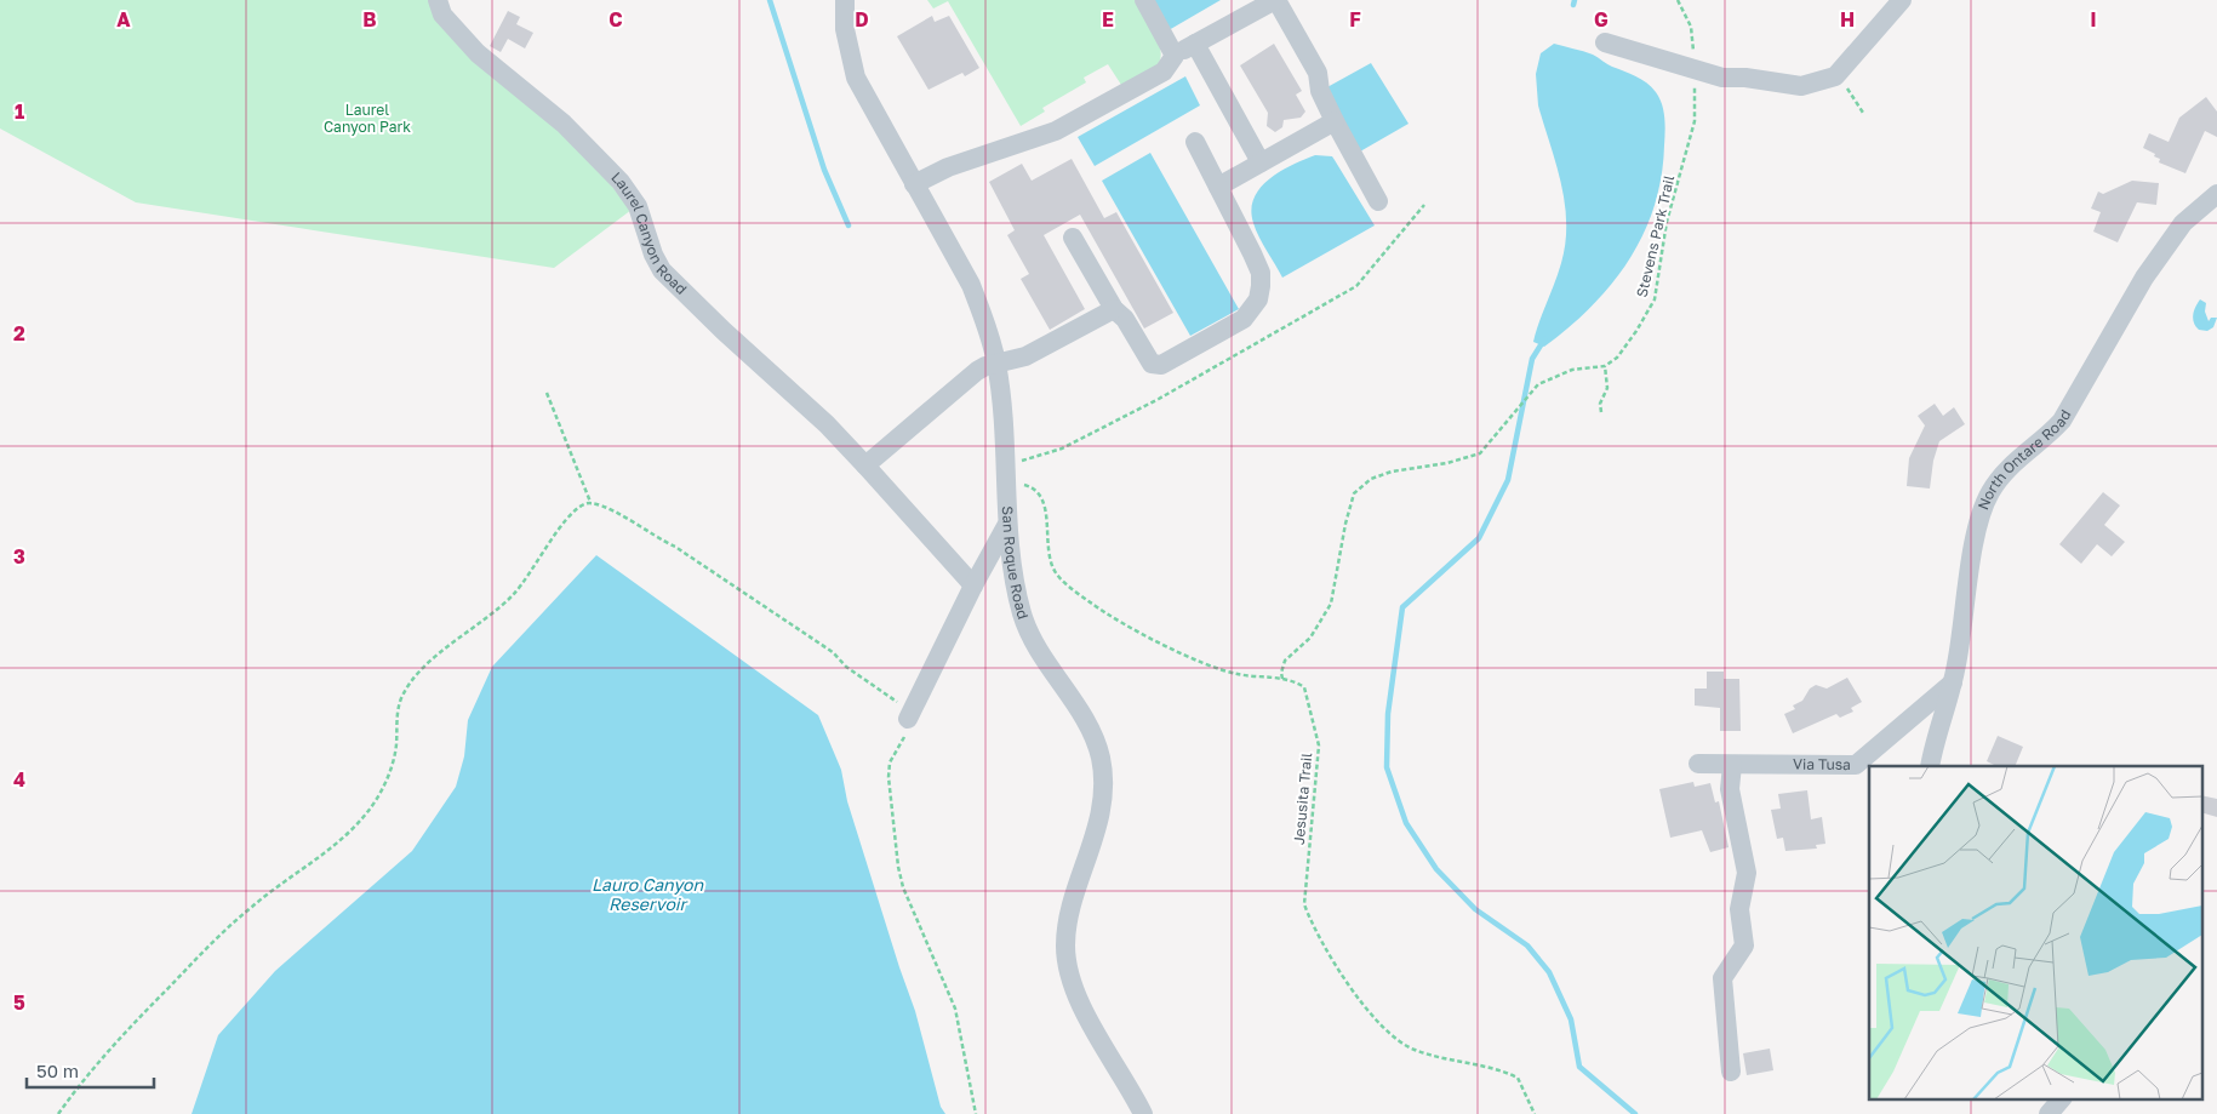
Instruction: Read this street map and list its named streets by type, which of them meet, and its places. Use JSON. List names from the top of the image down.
{
  "streets": {
    "street": [
      "Laurel Canyon Road",
      "North Ontare Road",
      "San Roque Road",
      "Via Tusa"
    ],
    "path": ["Stevens Park Trail", "Jesusita Trail"]
  },
  "crossings": [
    ["North Ontare Road", "Via Tusa"],
    ["San Roque Road", "Jesusita Trail"]
  ],
  "water": ["Lauro Canyon Reservoir"],
  "parks": ["Laurel Canyon Park"],
  "scale_bar": "50 m",
  "grid": {
    "columns": [
      "A",
      "B",
      "C",
      "D",
      "E",
      "F",
      "G",
      "H",
      "I"
    ],
    "rows": [
      "1",
      "2",
      "3",
      "4",
      "5"
    ]
  }
}
